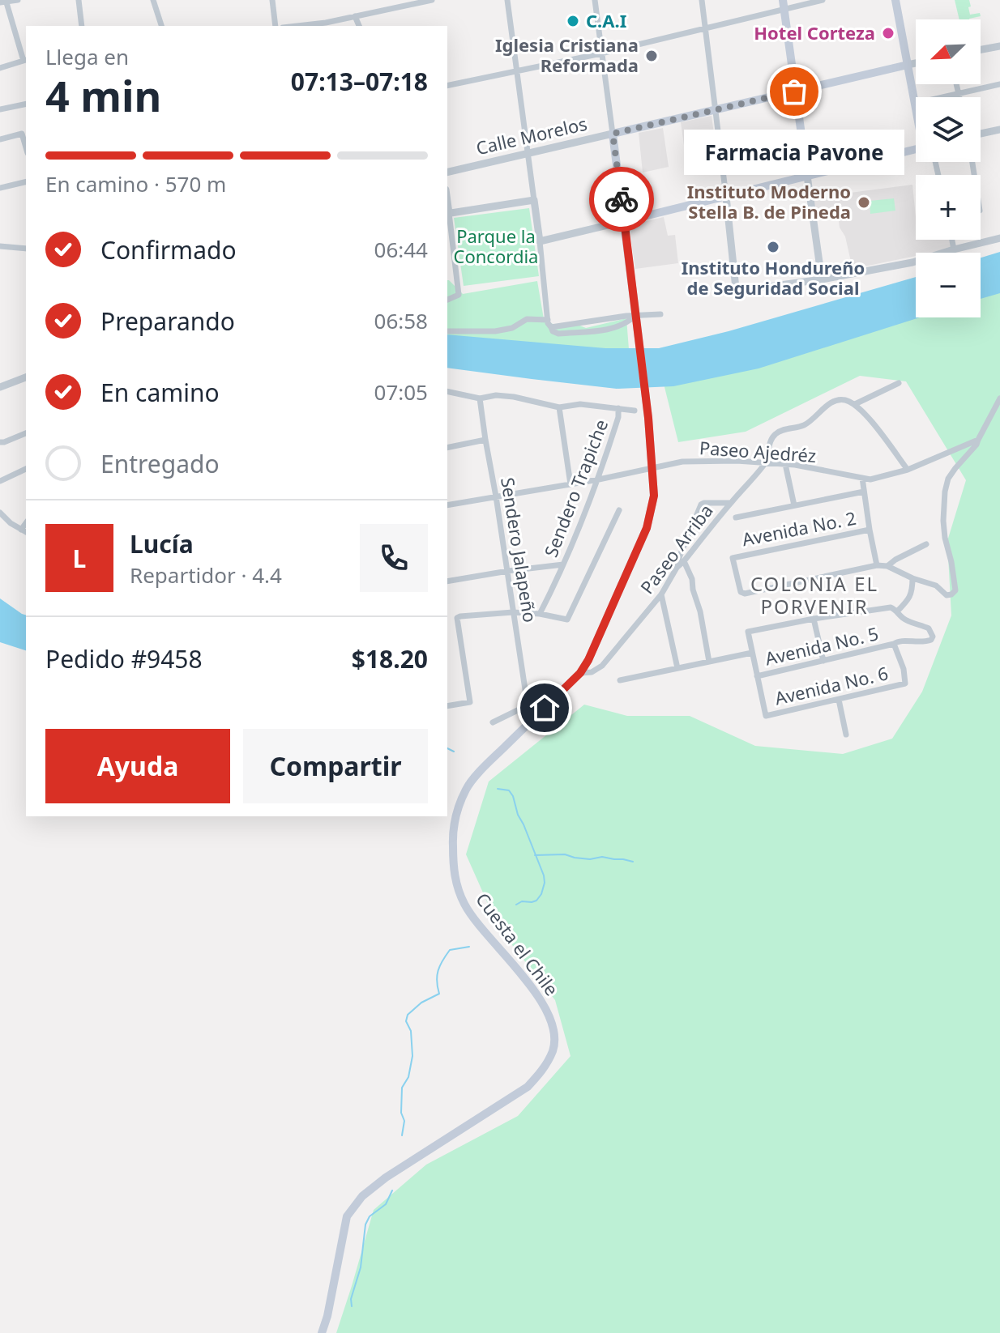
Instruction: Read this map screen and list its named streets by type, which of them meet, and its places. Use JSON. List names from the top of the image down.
{
  "streets": {
    "main road": ["Calle Morelos", "Cuesta el Chile"],
    "street": [
      "Paseo Ajedréz",
      "Sendero Trapiche",
      "Avenida No. 2",
      "Paseo Arriba",
      "Sendero Jalapeño",
      "Avenida No. 5",
      "Avenida No. 6"
    ]
  },
  "crossings": [
    ["Calle Morelos", "Cuesta el Chile"],
    ["Paseo Ajedréz", "Sendero Trapiche"],
    ["Paseo Ajedréz", "Paseo Arriba"],
    ["Paseo Ajedréz", "Sendero Jalapeño"],
    ["Paseo Ajedréz", "Cuesta el Chile"],
    ["Paseo Arriba", "Cuesta el Chile"],
    ["Avenida No. 5", "Avenida No. 6"]
  ],
  "districts": ["COLONIA EL PORVENIR"],
  "parks": ["Parque la Concordia"],
  "places": [
    "C.A.I",
    "Hotel Corteza",
    "Iglesia Cristiana Reformada",
    "Farmacia Pavone",
    "Instituto Moderno Stella B. de Pineda",
    "Instituto Hondureño de Seguridad Social"
  ],
  "north": "bottom left",
  "page": {
    "map_buttons": ["+", "−"],
    "heading": ["4 min", "Llega en", "07:13–07:18"],
    "panel": [
      "Lucía",
      "Repartidor · 4.4",
      "Pedido #9458",
      "$18.20"
    ],
    "bubble": "Farmacia Pavone",
    "bar": "En camino · 570 m",
    "list": [
      ["Confirmado", "06:44"],
      ["Preparando", "06:58"],
      ["En camino", "07:05"],
      "Entregado"
    ],
    "round": "L",
    "buttons": ["Ayuda", "Compartir"]
  }
}
